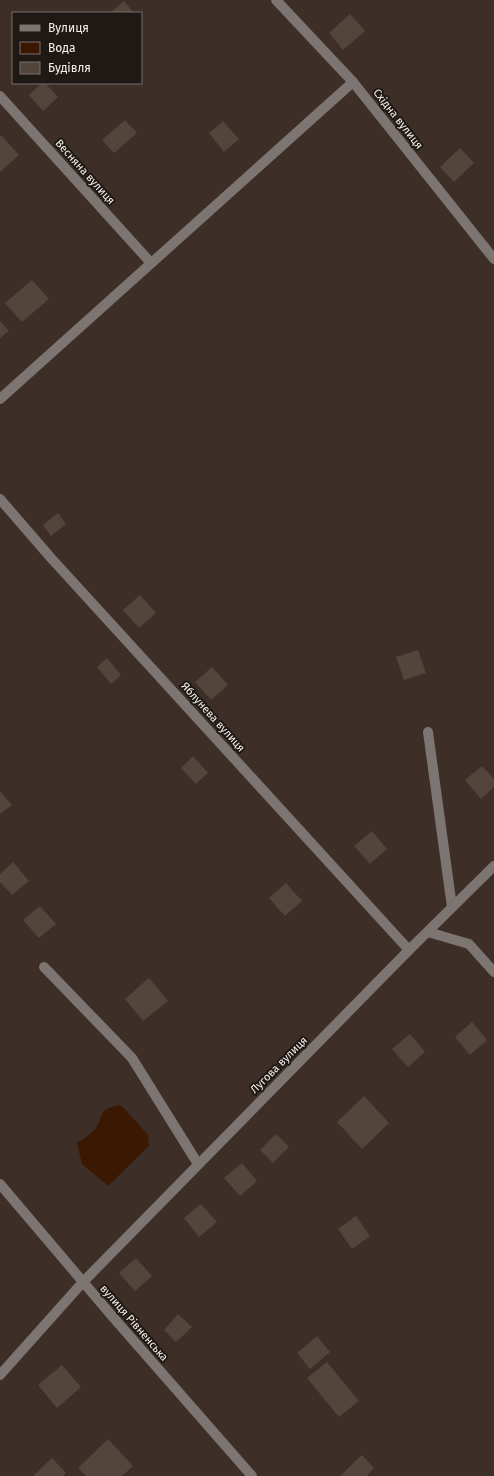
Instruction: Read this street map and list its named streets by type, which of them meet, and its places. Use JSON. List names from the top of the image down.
{
  "streets": {
    "street": [
      "Східна вулиця",
      "Весняна вулиця",
      "Яблунева вулиця",
      "Лугова вулиця",
      "вулиця Рівненська"
    ]
  },
  "crossings": [
    ["Яблунева вулиця", "Лугова вулиця"],
    ["Лугова вулиця", "вулиця Рівненська"]
  ],
  "legend": ["Вулиця", "Вода", "Будівля"]
}
